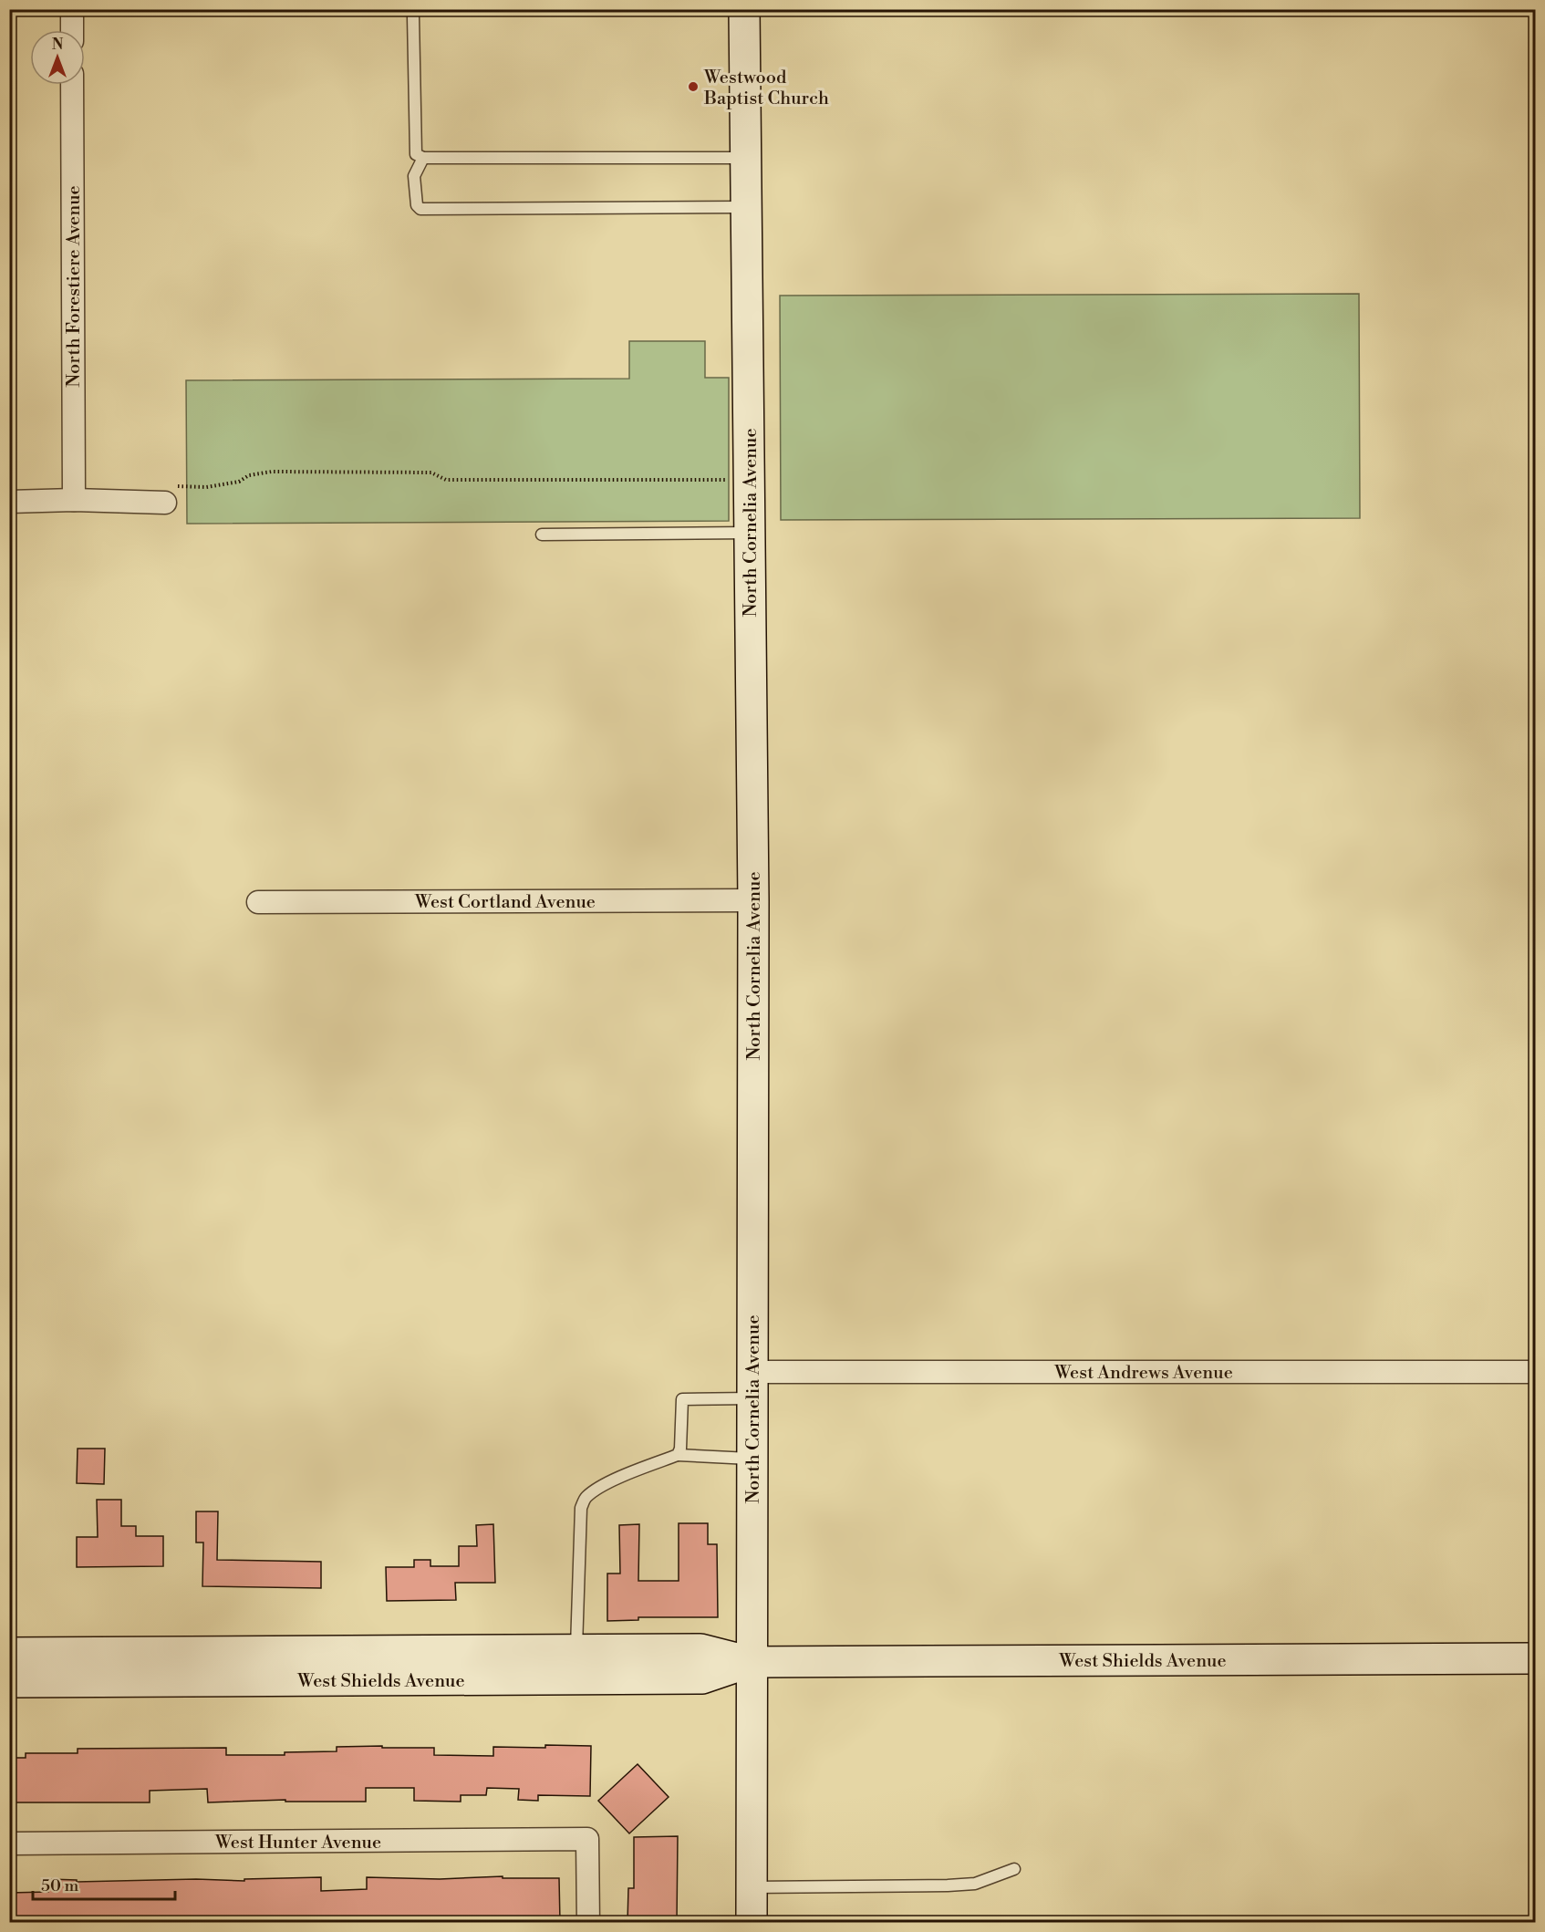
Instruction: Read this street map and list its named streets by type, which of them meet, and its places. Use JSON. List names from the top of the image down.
{
  "streets": {
    "street": [
      "North Forestiere Avenue",
      "North Cornelia Avenue",
      "West Cortland Avenue",
      "West Andrews Avenue",
      "West Shields Avenue",
      "West Hunter Avenue"
    ]
  },
  "crossings": [
    ["North Cornelia Avenue", "West Cortland Avenue"],
    ["North Cornelia Avenue", "West Andrews Avenue"],
    ["North Cornelia Avenue", "West Shields Avenue"]
  ],
  "places": ["Westwood Baptist Church"],
  "scale_bar": "50 m",
  "north": "top"
}
